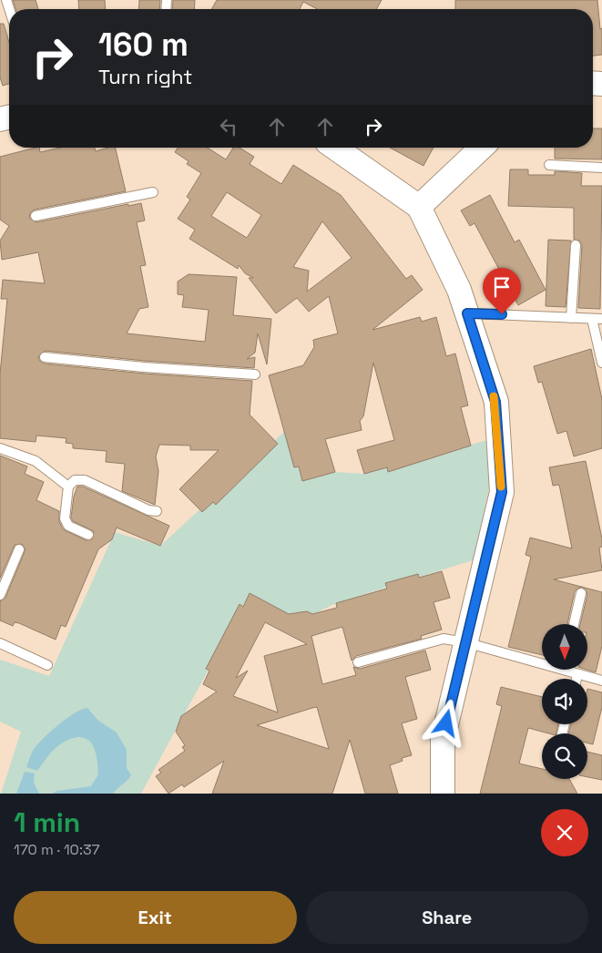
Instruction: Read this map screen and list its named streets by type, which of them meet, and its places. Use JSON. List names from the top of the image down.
{
  "north": "bottom",
  "page": {
    "turn": ["160 m", "Turn right"],
    "heading": ["1 min", "170 m · 10:37"],
    "buttons": ["Exit", "Share"]
  }
}
